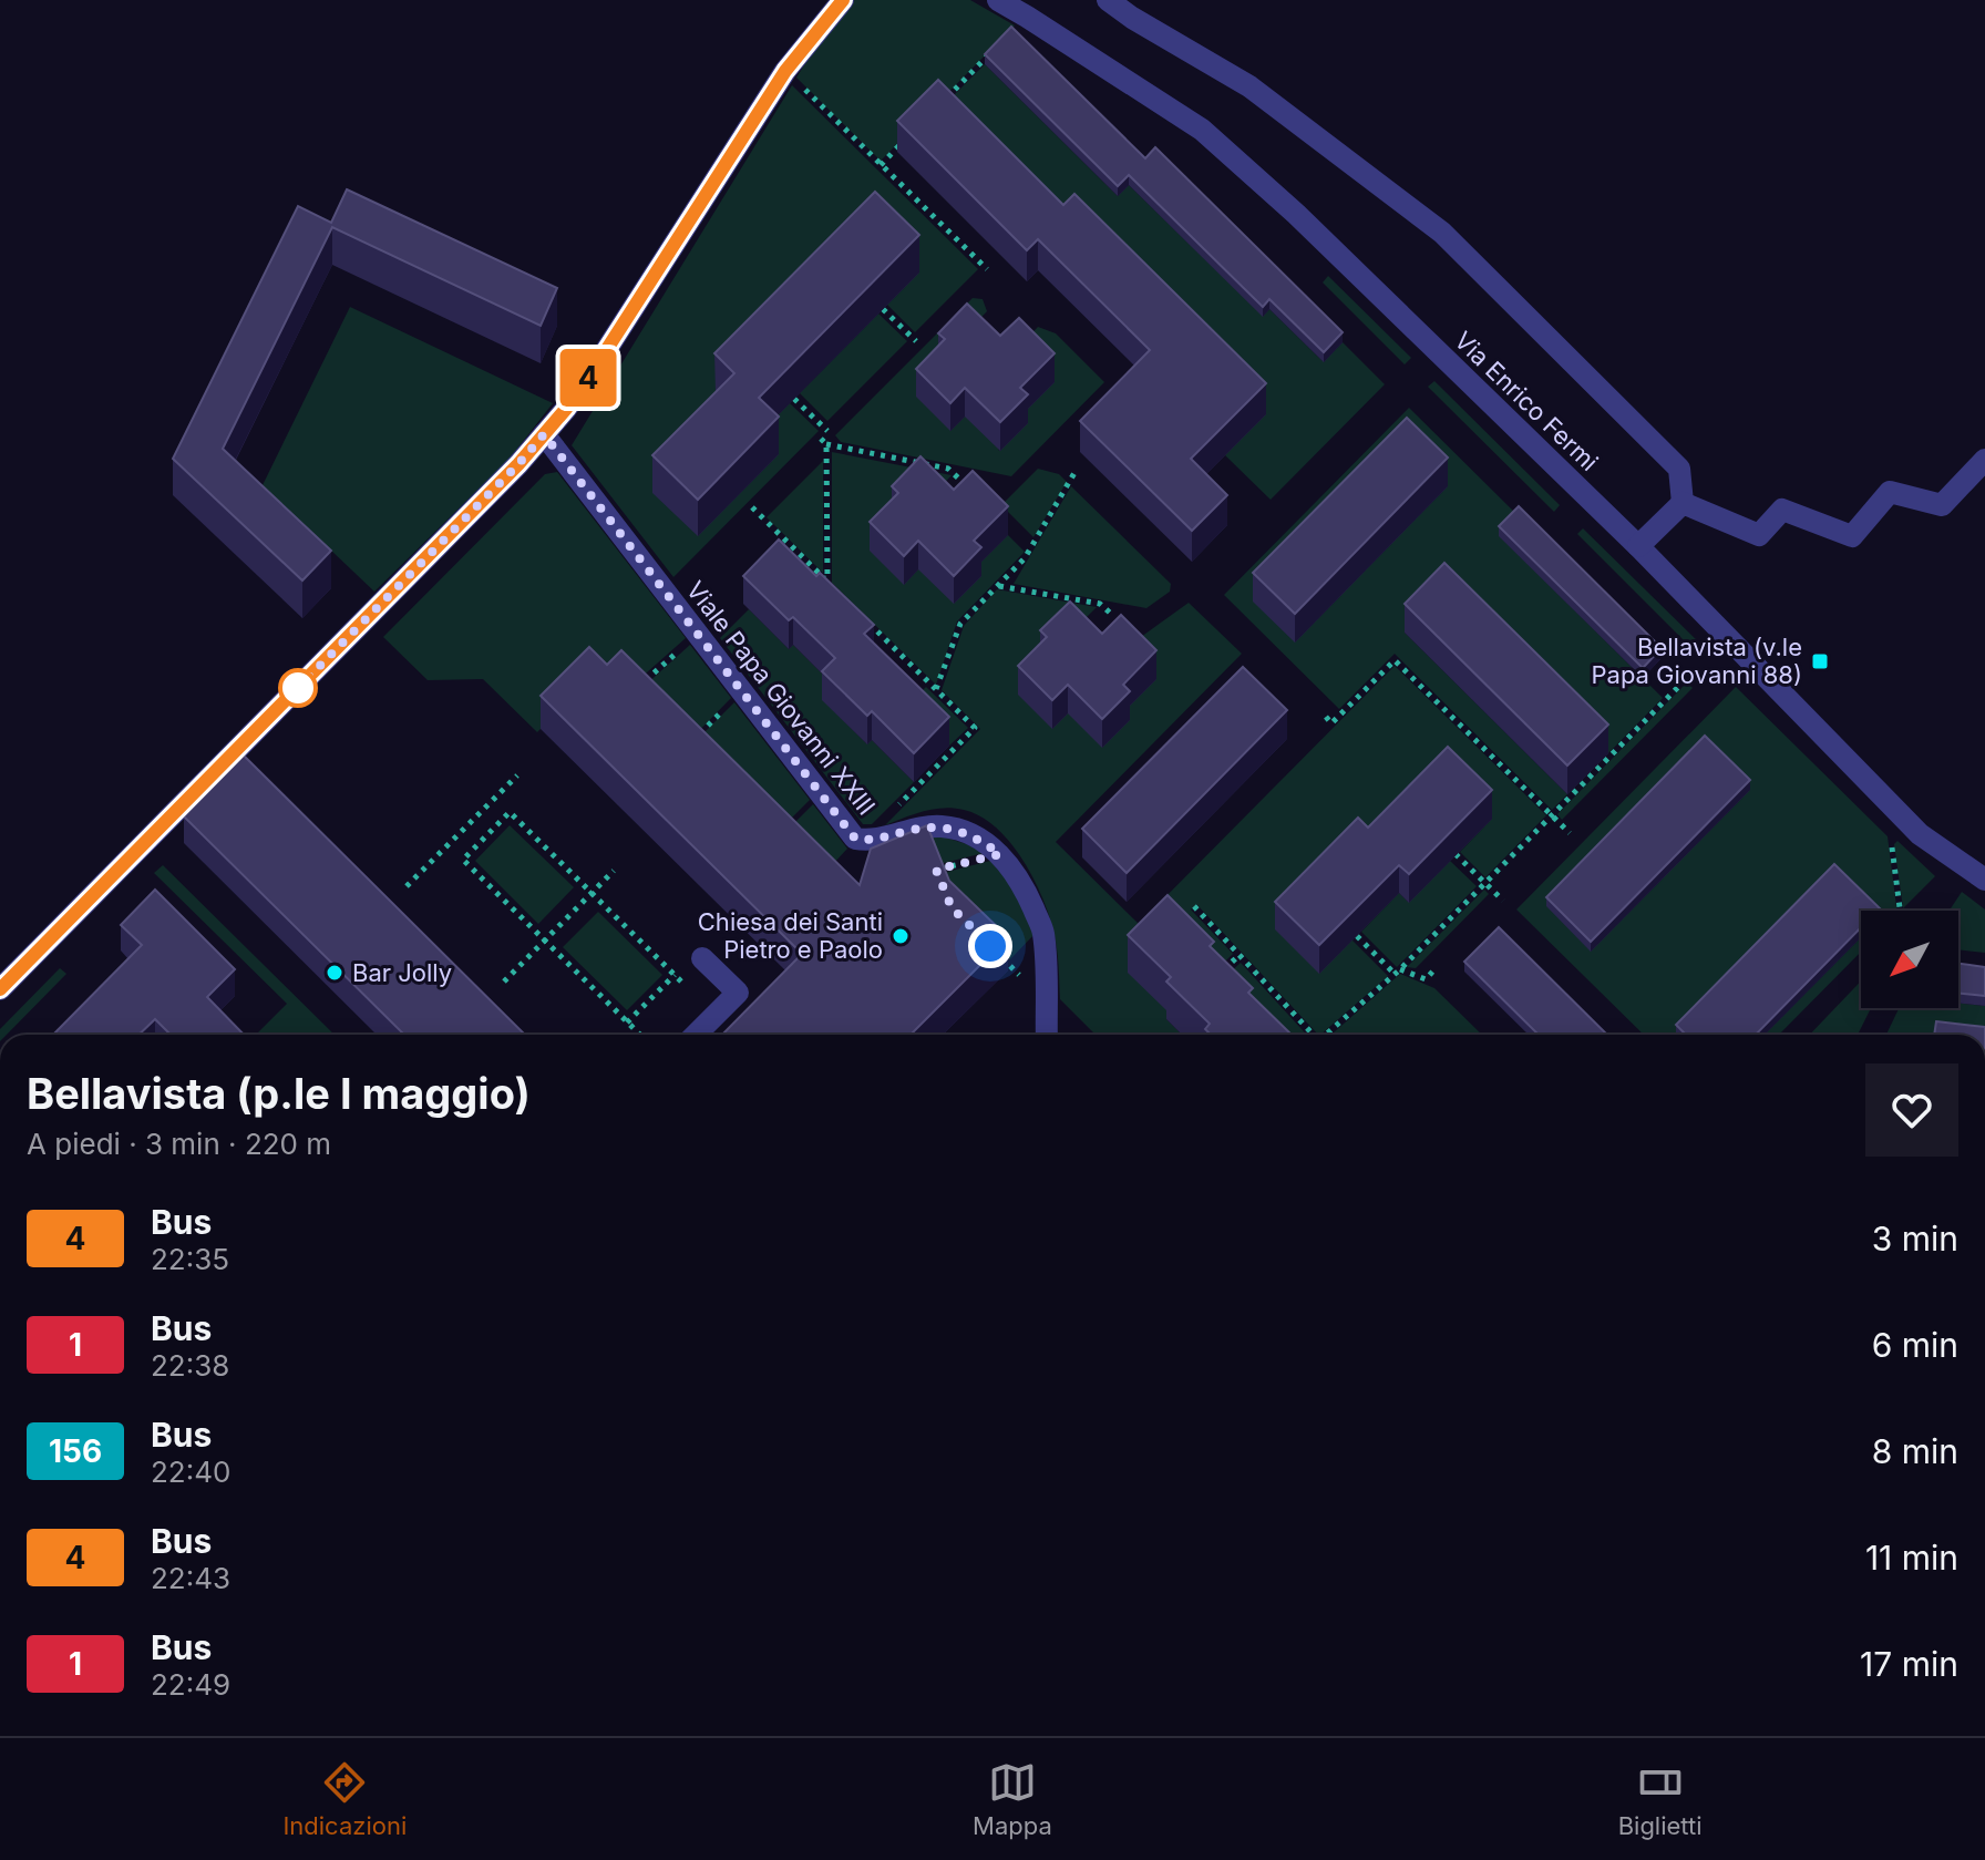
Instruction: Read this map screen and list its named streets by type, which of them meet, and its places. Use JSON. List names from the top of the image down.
{
  "streets": {
    "street": ["Via Enrico Fermi", "Viale Papa Giovanni XXIII"]
  },
  "places": {
    "transit": ["Bellavista (v.le Papa Giovanni 88)"],
    "other": ["Chiesa dei Santi Pietro e Paolo", "Bar Jolly"]
  },
  "lines": ["bus line 4"],
  "north": "bottom left",
  "page": {
    "on_map": "4",
    "heading": ["Bellavista (p.le I maggio)", "A piedi · 3 min · 220 m"],
    "list": [
      {
        "mark": "4",
        "name": "Bus",
        "note": "22:35",
        "value": "3 min"
      },
      {
        "mark": "1",
        "name": "Bus",
        "note": "22:38",
        "value": "6 min"
      },
      {
        "mark": "156",
        "name": "Bus",
        "note": "22:40",
        "value": "8 min"
      },
      {
        "mark": "4",
        "name": "Bus",
        "note": "22:43",
        "value": "11 min"
      },
      {
        "mark": "1",
        "name": "Bus",
        "note": "22:49",
        "value": "17 min"
      }
    ],
    "tabs": ["Indicazioni", "Mappa", "Biglietti"]
  }
}
